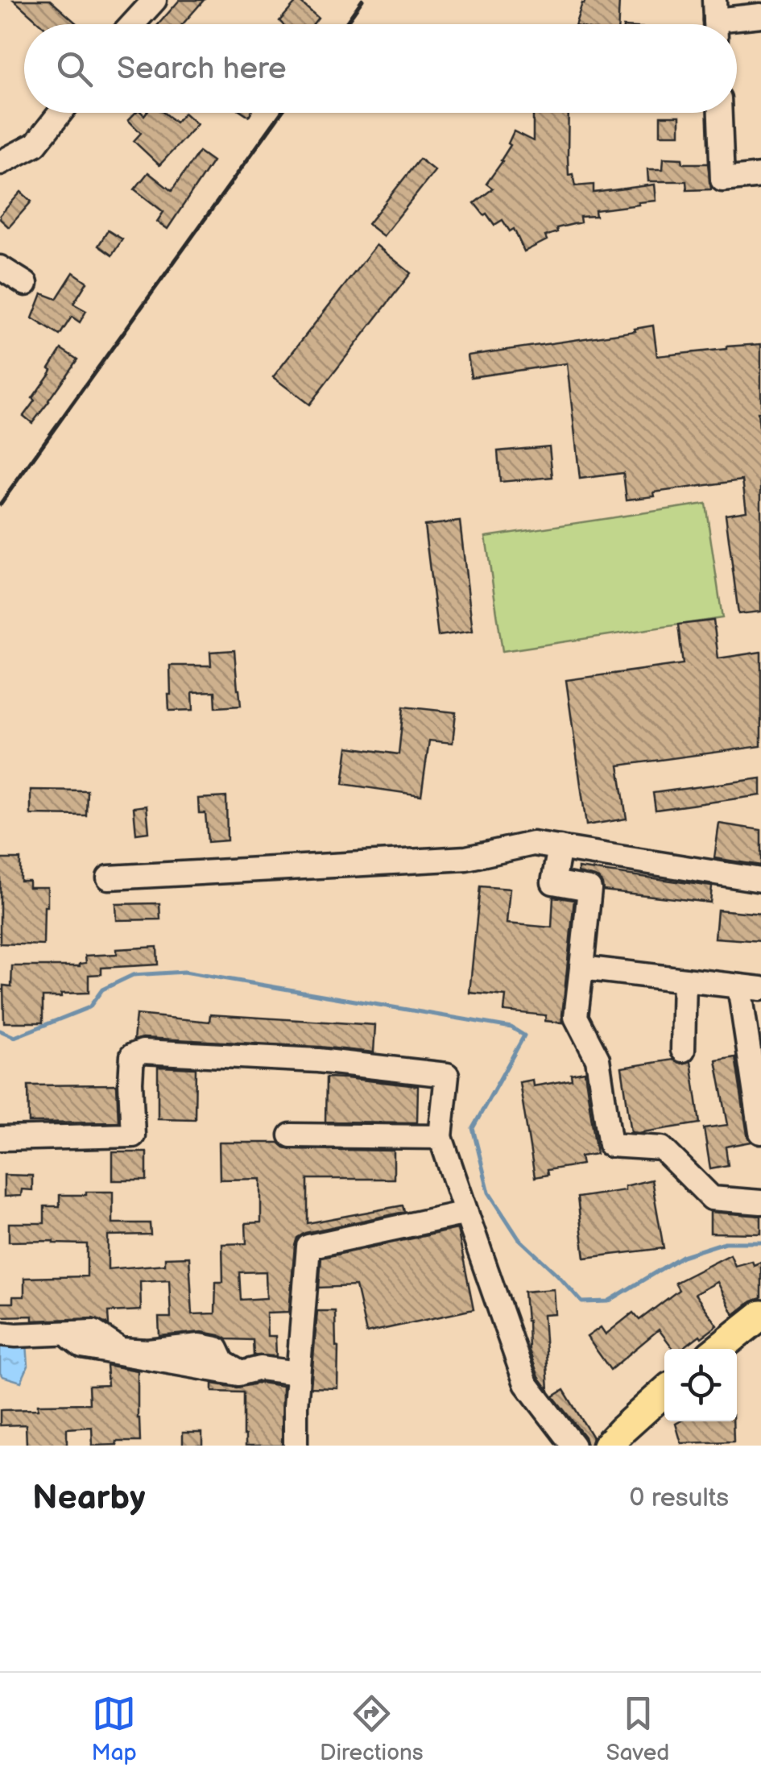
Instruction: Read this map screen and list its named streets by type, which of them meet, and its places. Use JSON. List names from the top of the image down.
{
  "page": {
    "search": "Search here",
    "heading": ["Nearby", "0 results"],
    "nav": ["Map", "Directions", "Saved"]
  }
}
